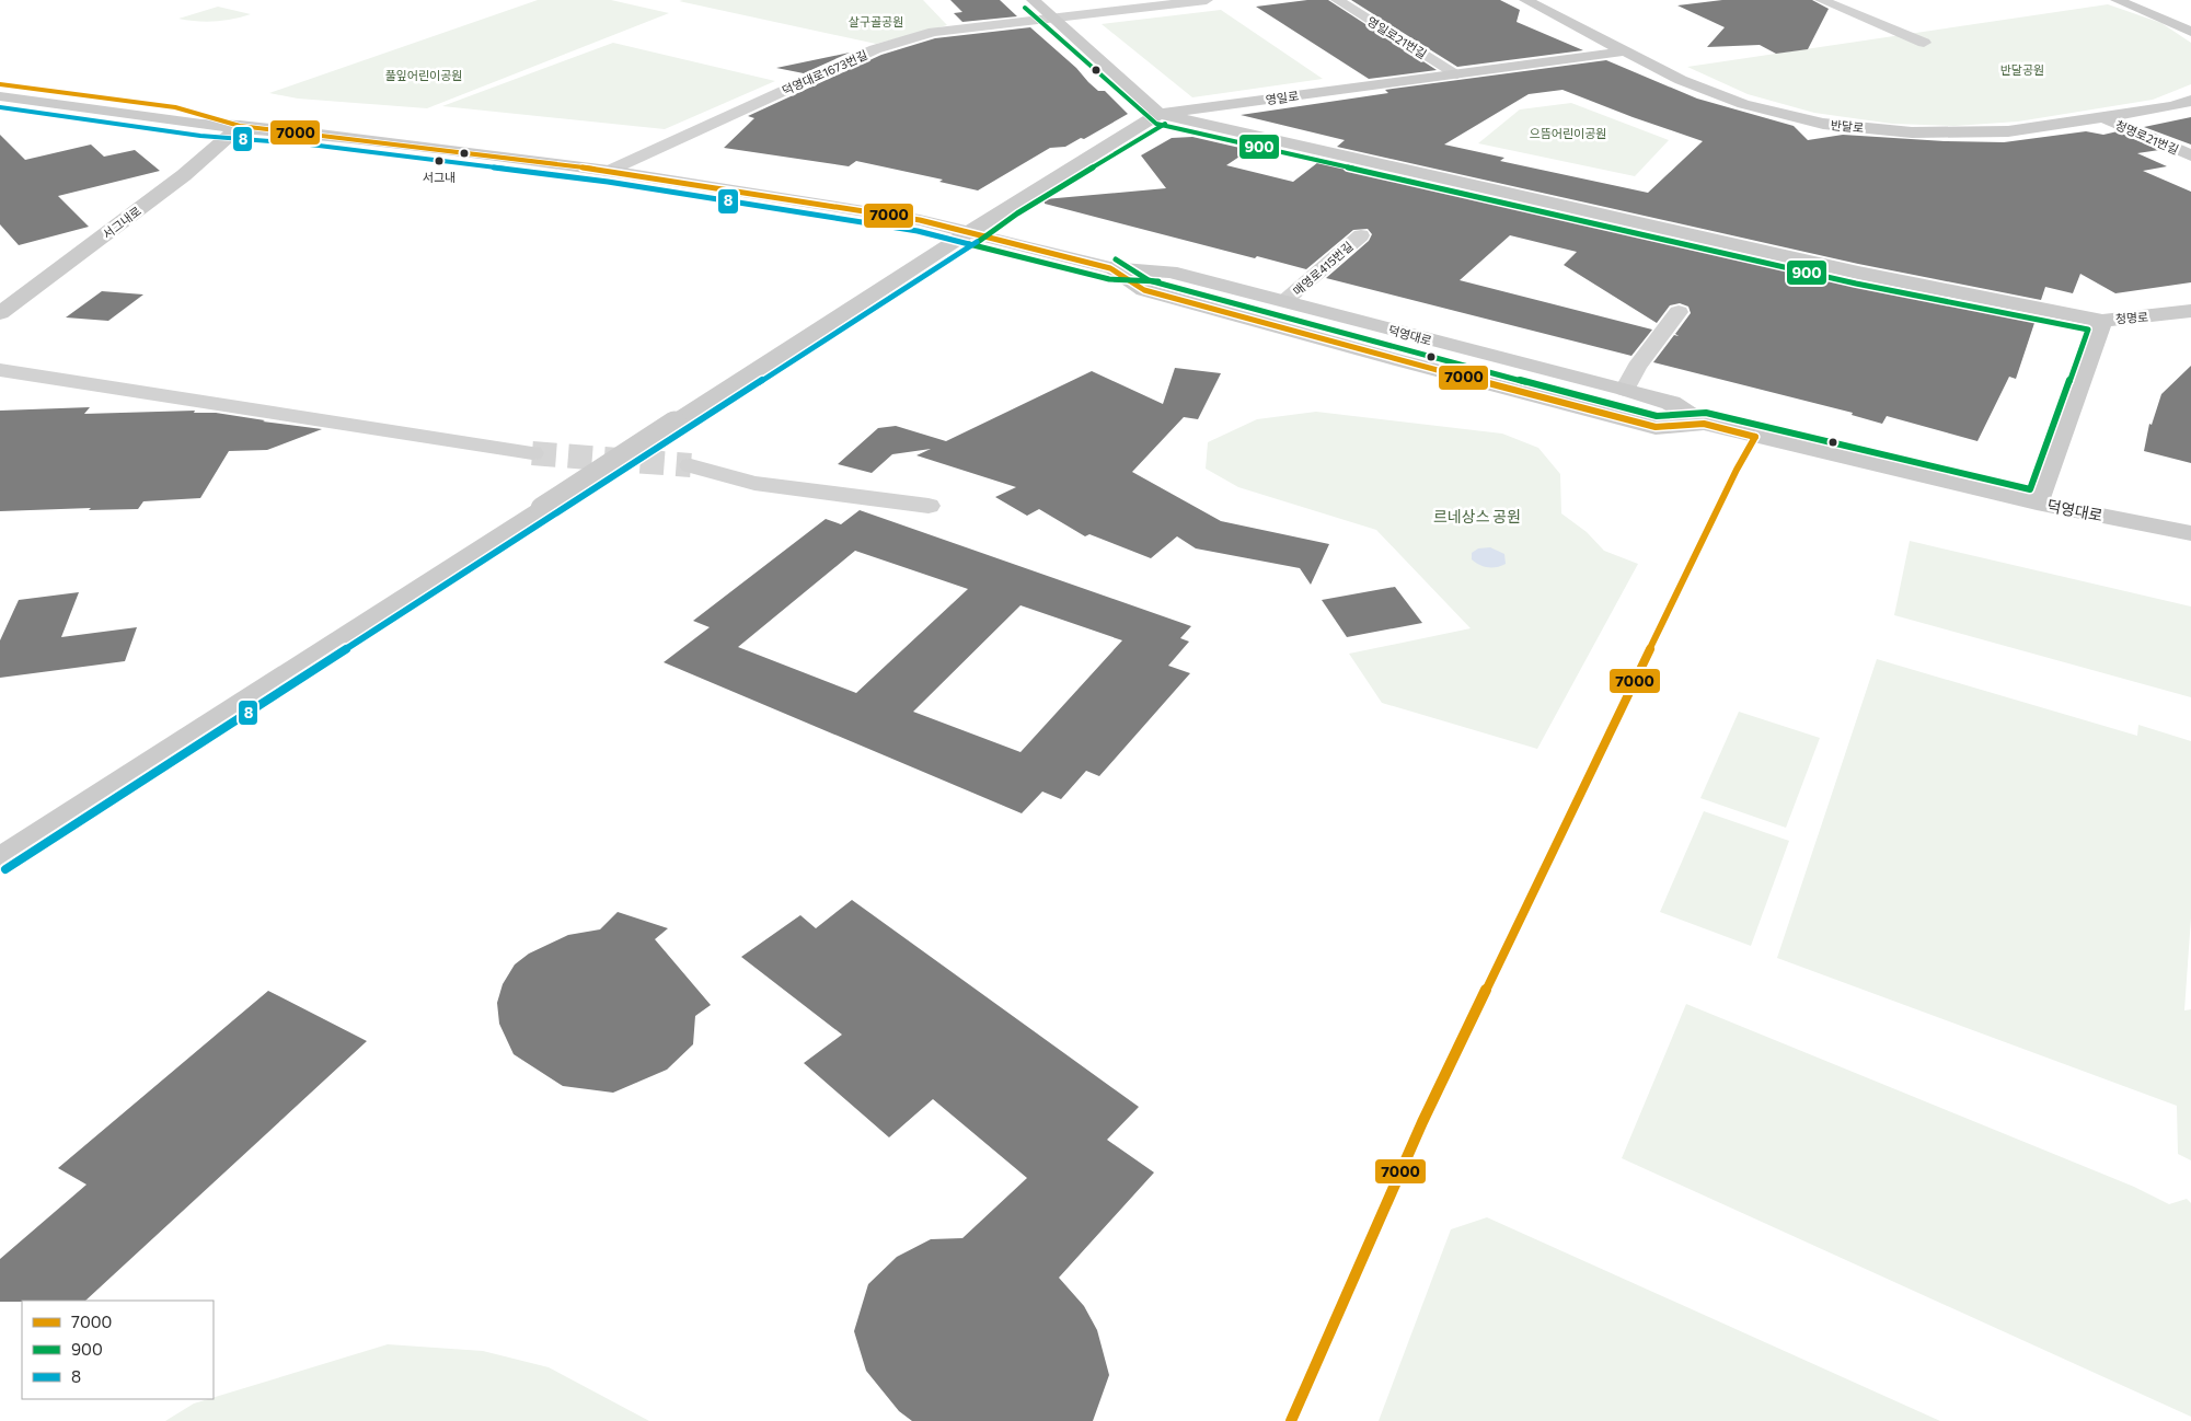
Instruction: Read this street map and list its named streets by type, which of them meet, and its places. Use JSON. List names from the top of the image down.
{
  "streets": {
    "street": [
      "영일로21번길",
      "덕영대로1673번길",
      "영일로",
      "반달로",
      "청명로21번길",
      "서그내로",
      "매영로415번길",
      "청명로",
      "덕영대로"
    ]
  },
  "crossings": [
    ["영일로21번길", "영일로"],
    ["덕영대로1673번길", "덕영대로"],
    ["영일로", "반달로"],
    ["영일로", "덕영대로"],
    ["반달로", "청명로21번길"],
    ["서그내로", "덕영대로"],
    ["매영로415번길", "덕영대로"],
    ["청명로", "덕영대로"]
  ],
  "parks": [
    "살구골공원",
    "반달공원",
    "풀잎어린이공원",
    "으뜸어린이공원",
    "르네상스 공원"
  ],
  "places": ["서그내"],
  "lines": ["transit line 900", "transit line 7000", "transit line 8"],
  "legend": ["7000", "900", "8"]
}
